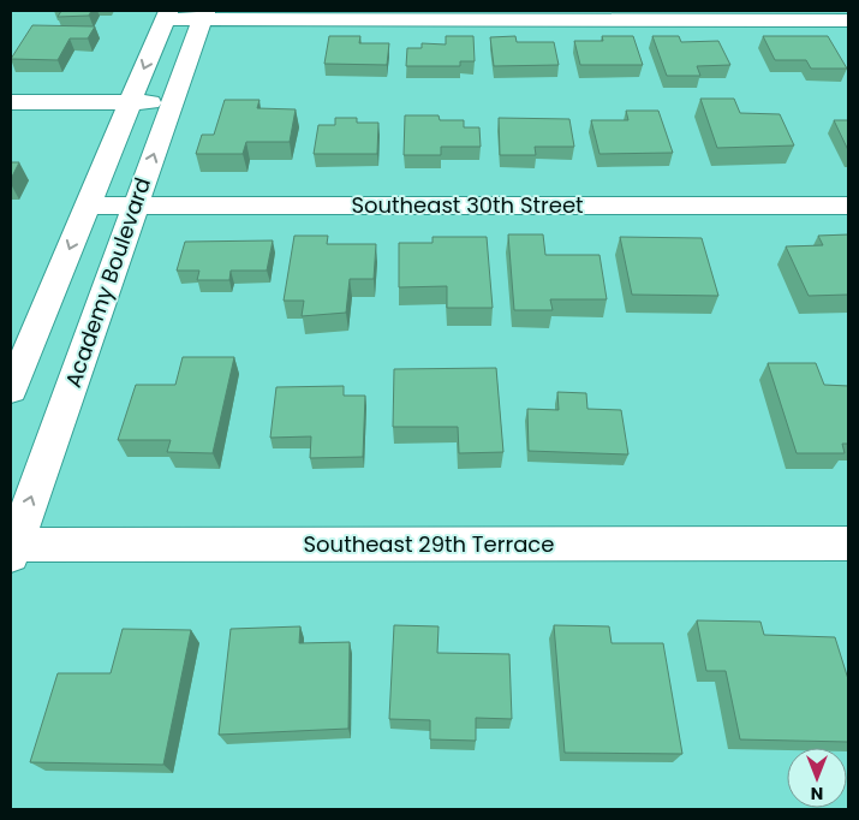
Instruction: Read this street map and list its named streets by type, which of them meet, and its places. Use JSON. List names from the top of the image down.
{
  "streets": {
    "street": ["Southeast 30th Street", "Academy Boulevard", "Southeast 29th Terrace"]
  },
  "crossings": [
    ["Southeast 30th Street", "Academy Boulevard"],
    ["Academy Boulevard", "Southeast 29th Terrace"]
  ],
  "north": "bottom"
}
